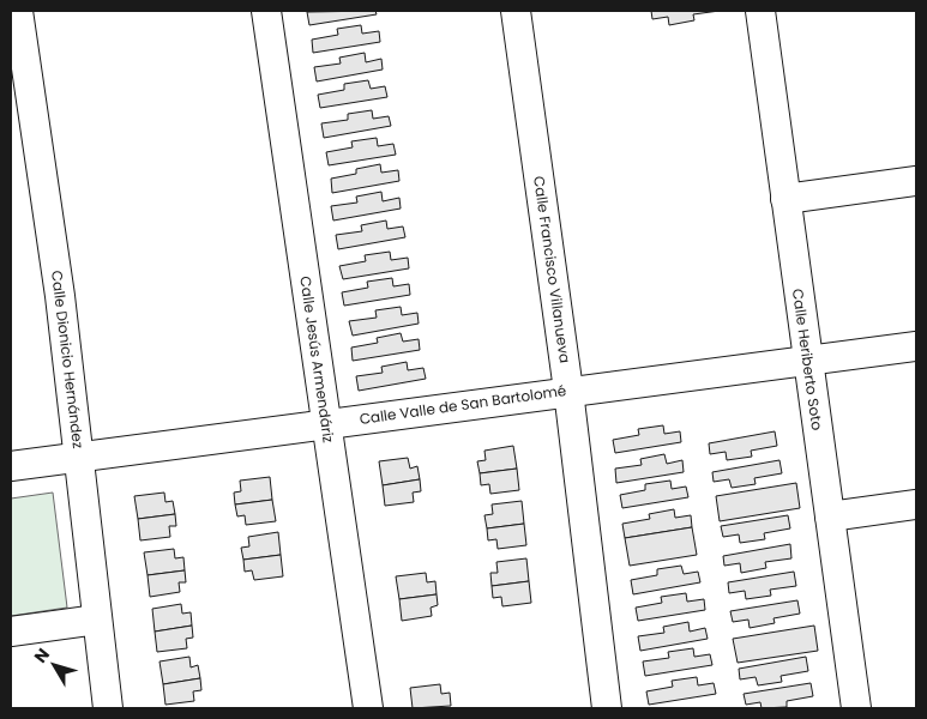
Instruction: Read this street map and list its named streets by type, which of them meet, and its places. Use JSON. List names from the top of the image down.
{
  "streets": {
    "street": [
      "Calle Francisco Villanueva",
      "Calle Dionicio Hernández",
      "Calle Jesús Armendáriz",
      "Calle Heriberto Soto",
      "Calle Valle de San Bartolomé"
    ]
  },
  "crossings": [
    ["Calle Francisco Villanueva", "Calle Valle de San Bartolomé"],
    ["Calle Dionicio Hernández", "Calle Valle de San Bartolomé"],
    ["Calle Jesús Armendáriz", "Calle Valle de San Bartolomé"],
    ["Calle Heriberto Soto", "Calle Valle de San Bartolomé"]
  ],
  "north": "top left"
}
